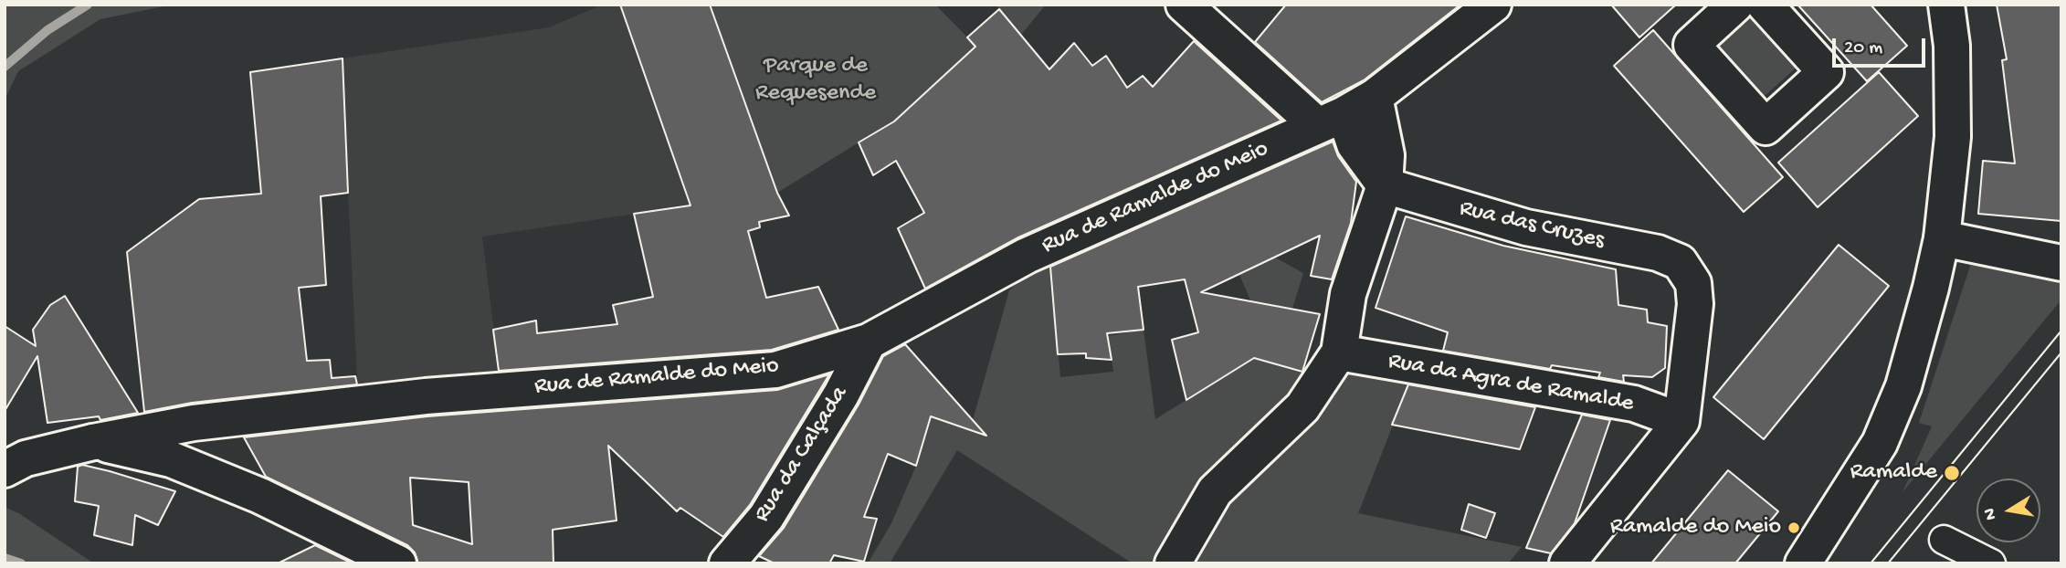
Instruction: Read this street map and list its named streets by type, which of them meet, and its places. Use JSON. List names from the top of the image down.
{
  "streets": {
    "street": [
      "Rua de Ramalde do Meio",
      "Rua das Cruzes",
      "Rua da Agra de Ramalde",
      "Rua da Calçada"
    ]
  },
  "crossings": [
    ["Rua de Ramalde do Meio", "Rua da Calçada"],
    ["Rua das Cruzes", "Rua da Agra de Ramalde"]
  ],
  "parks": ["Parque de Requesende"],
  "places": ["Ramalde", "Ramalde do Meio"],
  "scale_bar": "20 m",
  "north": "left"
}
